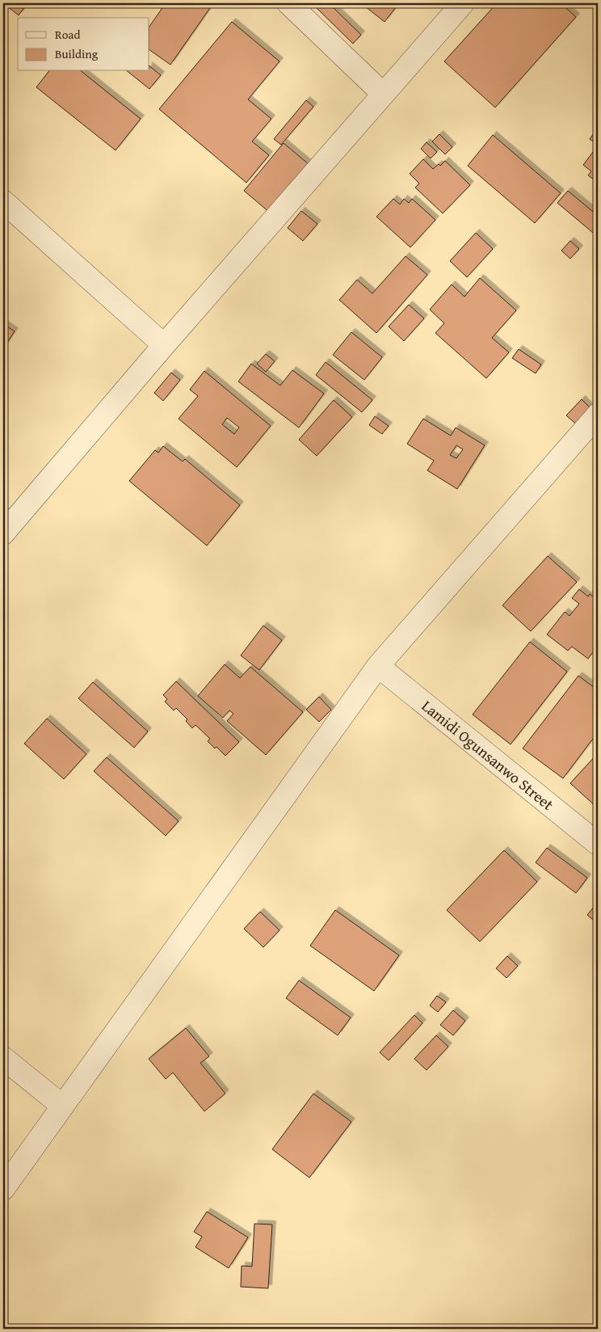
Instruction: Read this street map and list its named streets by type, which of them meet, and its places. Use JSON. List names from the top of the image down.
{
  "streets": {
    "street": ["Lamidi Ogunsanwo Street"]
  },
  "legend": ["Road", "Building"]
}
